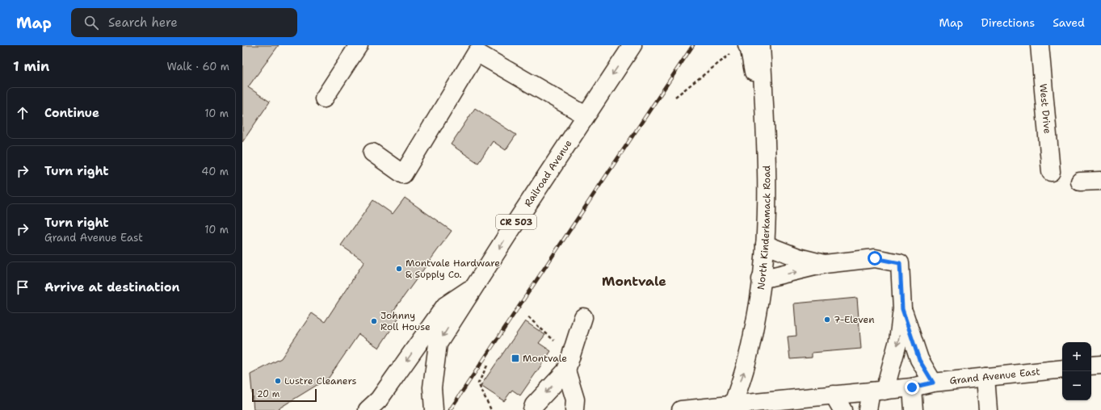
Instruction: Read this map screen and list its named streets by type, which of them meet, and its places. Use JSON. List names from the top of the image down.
{
  "streets": {
    "main road": [
      "West Drive",
      "Railroad Avenue",
      "CR 503",
      "North Kinderkamack Road",
      "Grand Avenue East"
    ]
  },
  "crossings": [
    ["North Kinderkamack Road", "Grand Avenue East"]
  ],
  "districts": ["Montvale"],
  "places": {
    "other": [
      "Montvale Hardware & Supply Co.",
      "7-Eleven",
      "Johnny Roll House",
      "Lustre Cleaners"
    ],
    "transit": ["Montvale"]
  },
  "scale_bar": "20 m",
  "page": {
    "header": "Map",
    "search": "Search here",
    "nav": ["Map", "Directions", "Saved"],
    "heading": ["1 min", "Walk · 60 m"],
    "list": [
      ["Continue", "10 m"],
      ["Turn right", "40 m"],
      ["Turn right", "Grand Avenue East", "10 m"],
      "Arrive at destination"
    ],
    "map_buttons": ["+", "−"],
    "scale": "20 m"
  }
}
